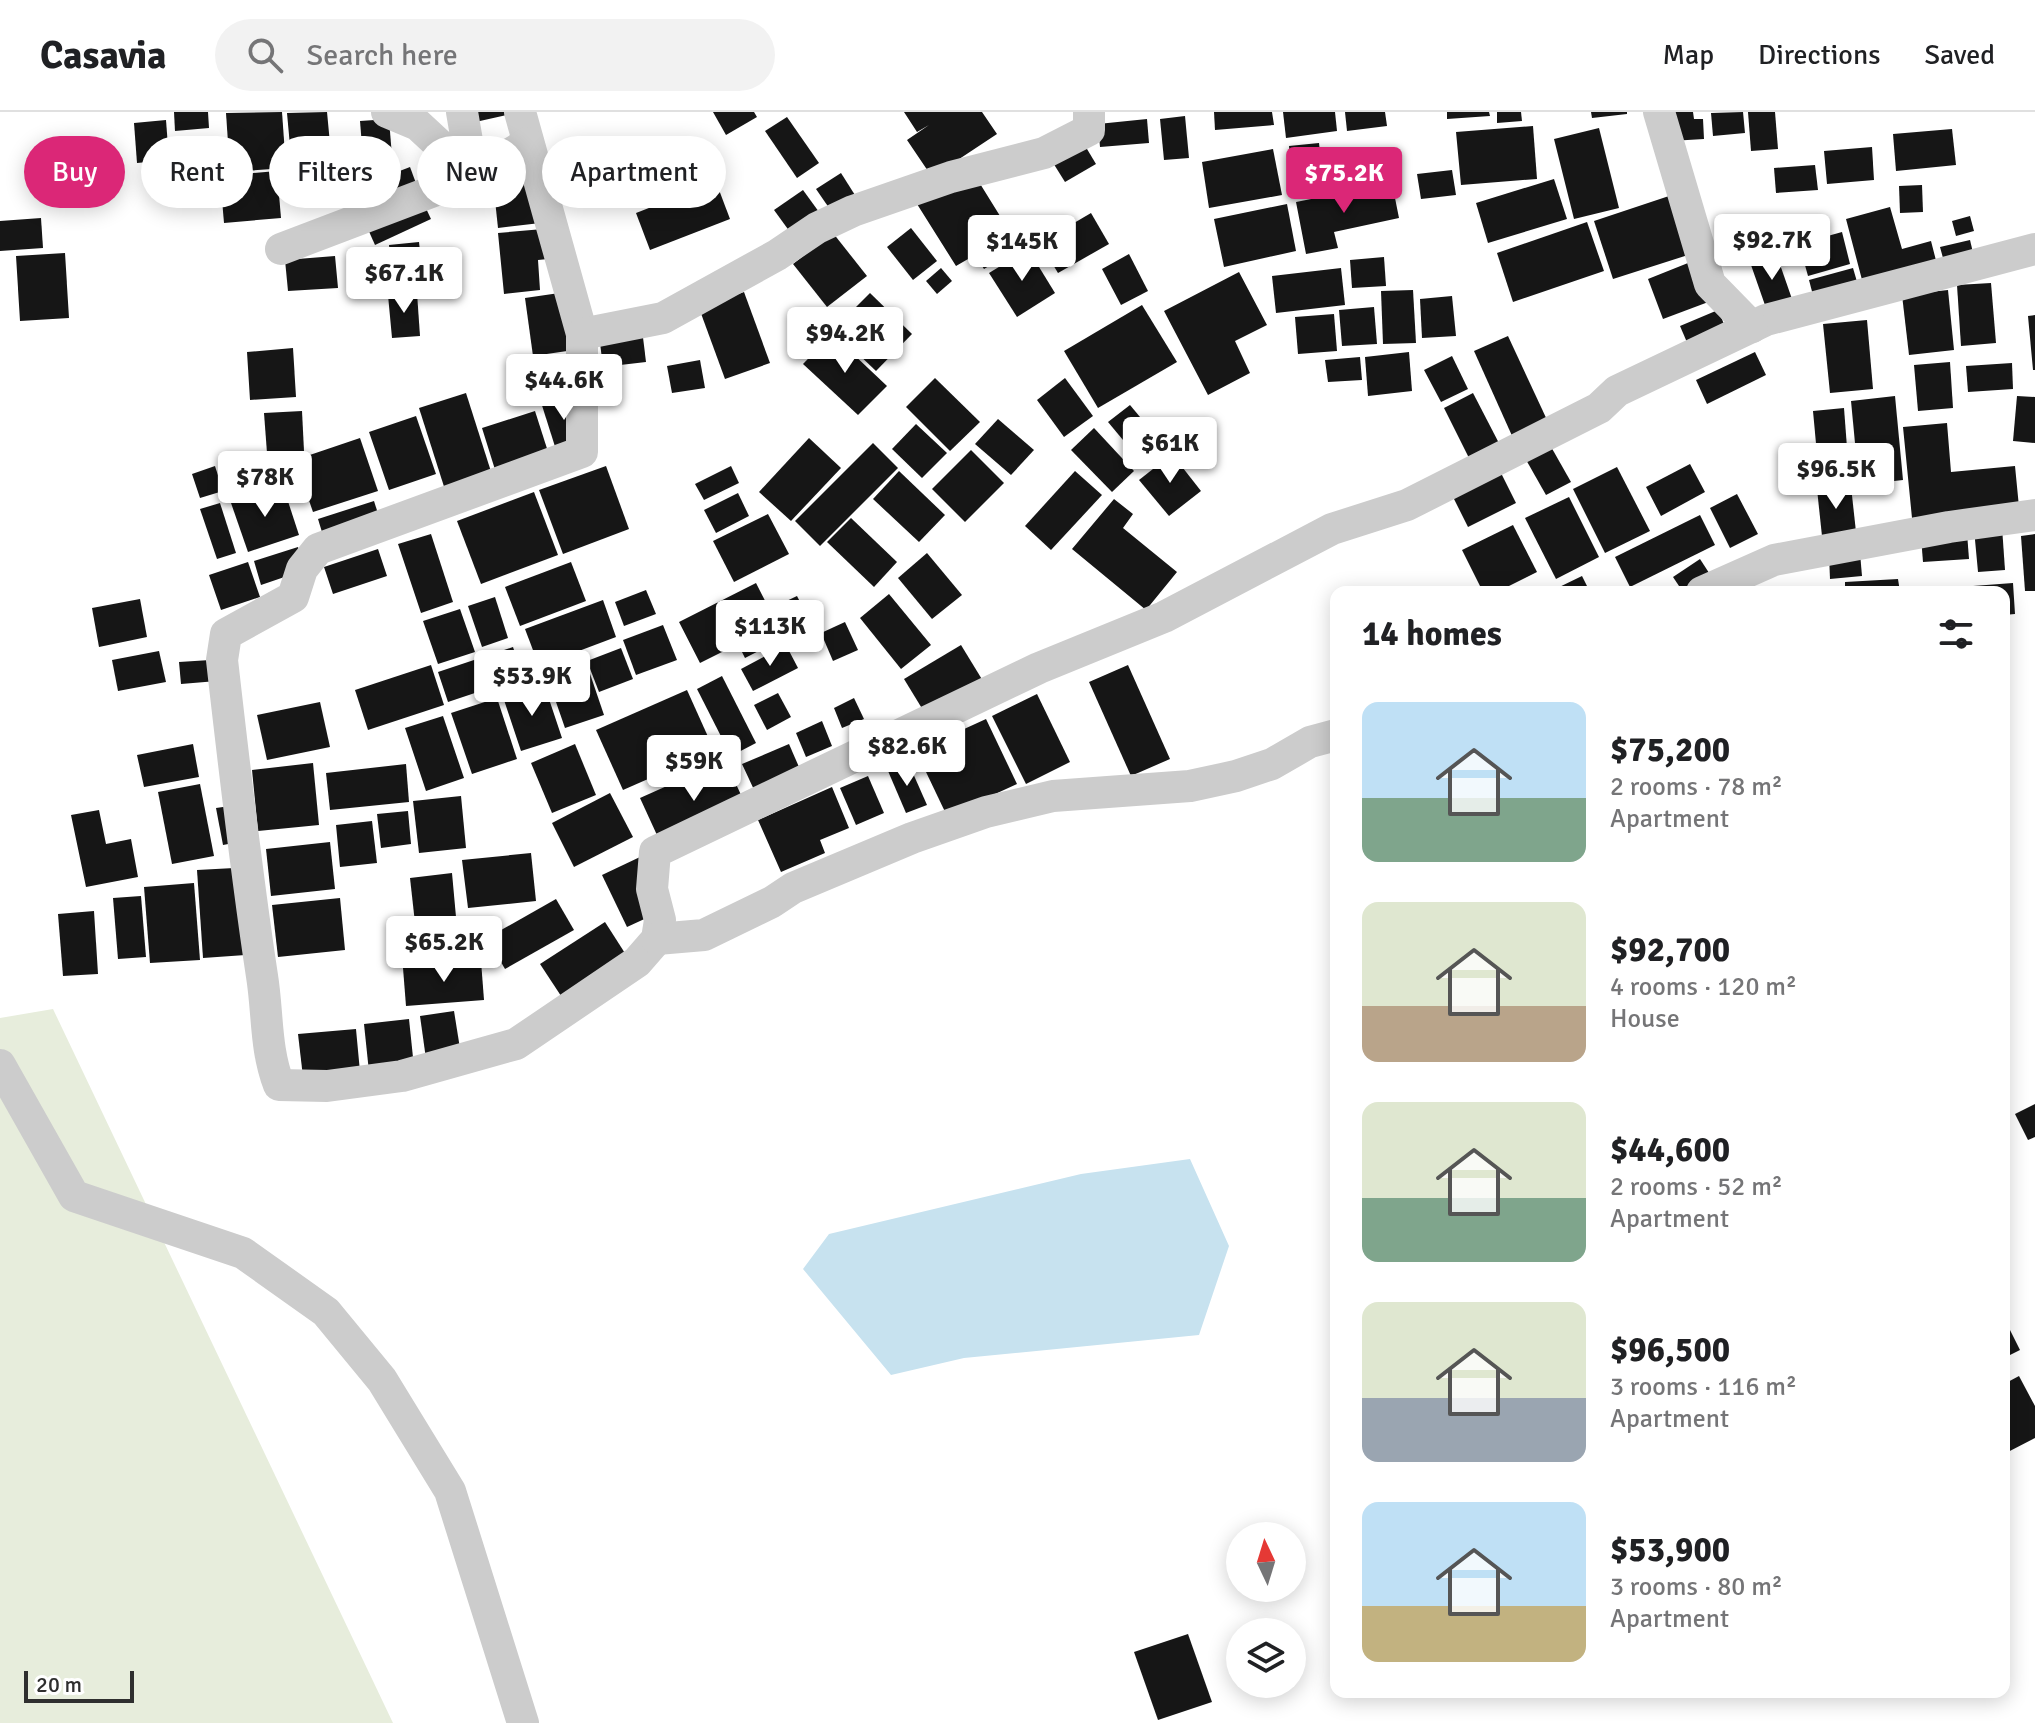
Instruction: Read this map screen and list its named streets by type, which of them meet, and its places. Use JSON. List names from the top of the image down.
{
  "scale_bar": "20 m",
  "north": "top",
  "page": {
    "header": "Casavia",
    "search": "Search here",
    "nav": ["Map", "Directions", "Saved"],
    "chip": [
      "Buy",
      "Rent",
      "Filters",
      "New",
      "Apartment"
    ],
    "price": [
      "$75.2K",
      "$92.7K",
      "$145K",
      "$67.1K",
      "$94.2K",
      "$44.6K",
      "$61K",
      "$96.5K",
      "$78K",
      "$113K",
      "$53.9K",
      "$82.6K",
      "$59K",
      "$65.2K"
    ],
    "heading": "14 homes",
    "list": [
      {
        "name": "$75,200",
        "note": "2 rooms · 78 m² · Apartment"
      },
      {
        "name": "$92,700",
        "note": "4 rooms · 120 m² · House"
      },
      {
        "name": "$44,600",
        "note": "2 rooms · 52 m² · Apartment"
      },
      {
        "name": "$96,500",
        "note": "3 rooms · 116 m² · Apartment"
      },
      {
        "name": "$53,900",
        "note": "3 rooms · 80 m² · Apartment"
      }
    ],
    "scale": "20 m"
  }
}
